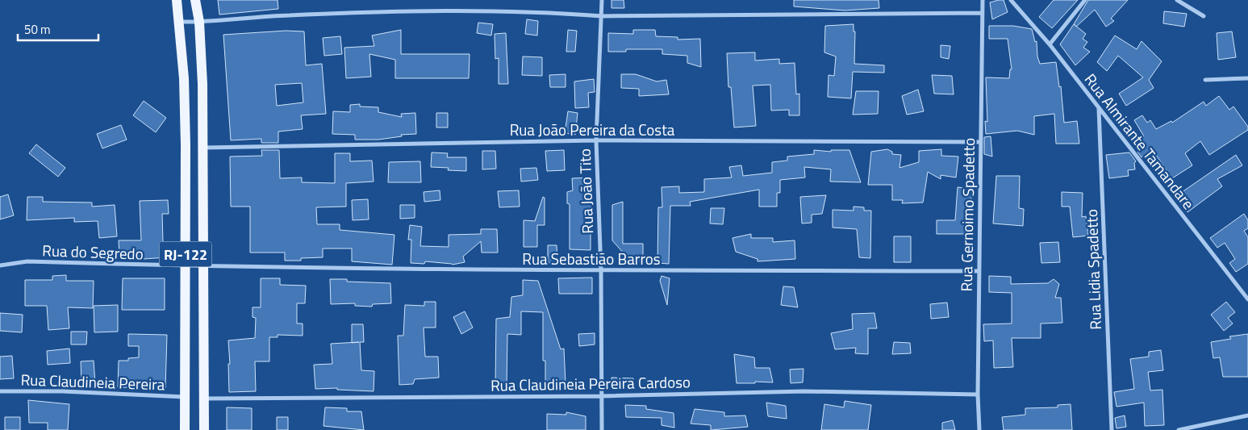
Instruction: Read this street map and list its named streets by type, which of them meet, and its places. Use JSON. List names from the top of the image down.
{
  "streets": {
    "main road": ["RJ-122"],
    "street": [
      "Rua João Pereira da Costa",
      "Rua Almirante Tamandare",
      "Rua João Tito",
      "Rua Gernoimo Spadetto",
      "Rua do Segredo",
      "Rua Sebastião Barros",
      "Rua Lidia Spadetto",
      "Rua Claudineia Pereira",
      "Rua Claudineia Pereira Cardoso"
    ]
  },
  "crossings": [
    ["Rua João Pereira da Costa", "Rua João Tito"],
    ["Rua João Pereira da Costa", "Rua Gernoimo Spadetto"],
    ["Rua João Pereira da Costa", "RJ-122"],
    ["Rua Almirante Tamandare", "Rua Lidia Spadetto"],
    ["Rua João Tito", "Rua Sebastião Barros"],
    ["Rua João Tito", "Rua Claudineia Pereira Cardoso"],
    ["Rua Gernoimo Spadetto", "Rua Sebastião Barros"],
    ["Rua Gernoimo Spadetto", "Rua Claudineia Pereira Cardoso"],
    ["Rua do Segredo", "RJ-122"],
    ["Rua do Segredo", "Rua Sebastião Barros"],
    ["RJ-122", "Rua Sebastião Barros"],
    ["RJ-122", "Rua Claudineia Pereira"],
    ["RJ-122", "Rua Claudineia Pereira Cardoso"]
  ],
  "scale_bar": "50 m"
}
